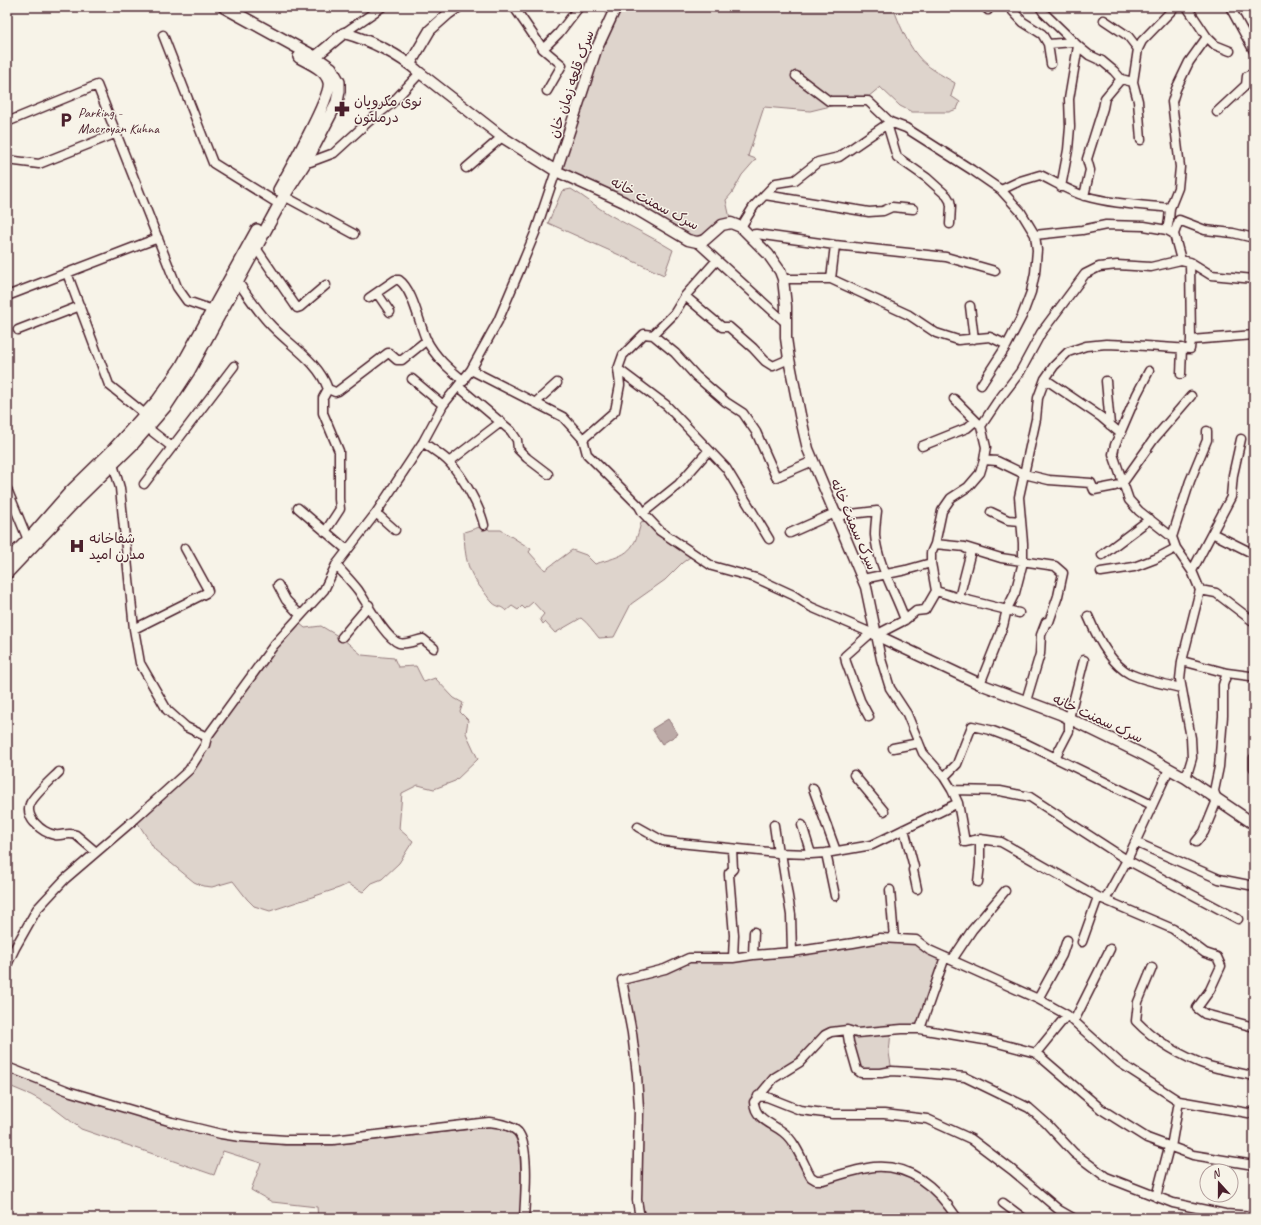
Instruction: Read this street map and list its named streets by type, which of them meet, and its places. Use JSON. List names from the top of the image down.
{
  "streets": {
    "street": ["سرک قلعه زمان خان", "سرک سمنت خانه"]
  },
  "crossings": [
    ["سرک قلعه زمان خان", "سرک سمنت خانه"]
  ],
  "places": {
    "pharmacy": ["نوی مکرویان درملتون"],
    "parking": ["Parking - Macroyan Kuhna"],
    "hospital": ["شفاخانه مدرن امید"]
  },
  "north": "top"
}
